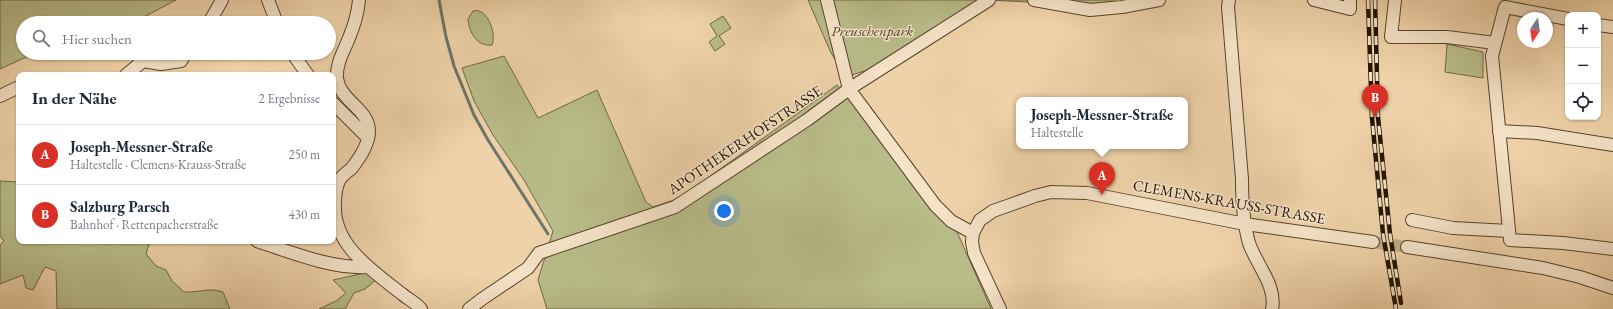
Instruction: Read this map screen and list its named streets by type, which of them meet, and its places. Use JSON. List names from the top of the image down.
{
  "streets": {
    "street": ["APOTHEKERHOFSTRASSE", "CLEMENS-KRAUSS-STRASSE"]
  },
  "parks": ["Preuschenpark"],
  "north": "bottom",
  "page": {
    "map_buttons": ["+", "−"],
    "search": "Hier suchen",
    "heading": ["In der Nähe", "2 Ergebnisse"],
    "pins": ["B", "A"],
    "popup": ["Joseph-Messner-Straße", "Haltestelle"],
    "list": [
      {
        "mark": "A",
        "name": "Joseph-Messner-Straße",
        "note": "Haltestelle · Clemens-Krauss-Straße",
        "value": "250 m"
      },
      {
        "mark": "B",
        "name": "Salzburg Parsch",
        "note": "Bahnhof · Rettenpacherstraße",
        "value": "430 m"
      }
    ]
  }
}
